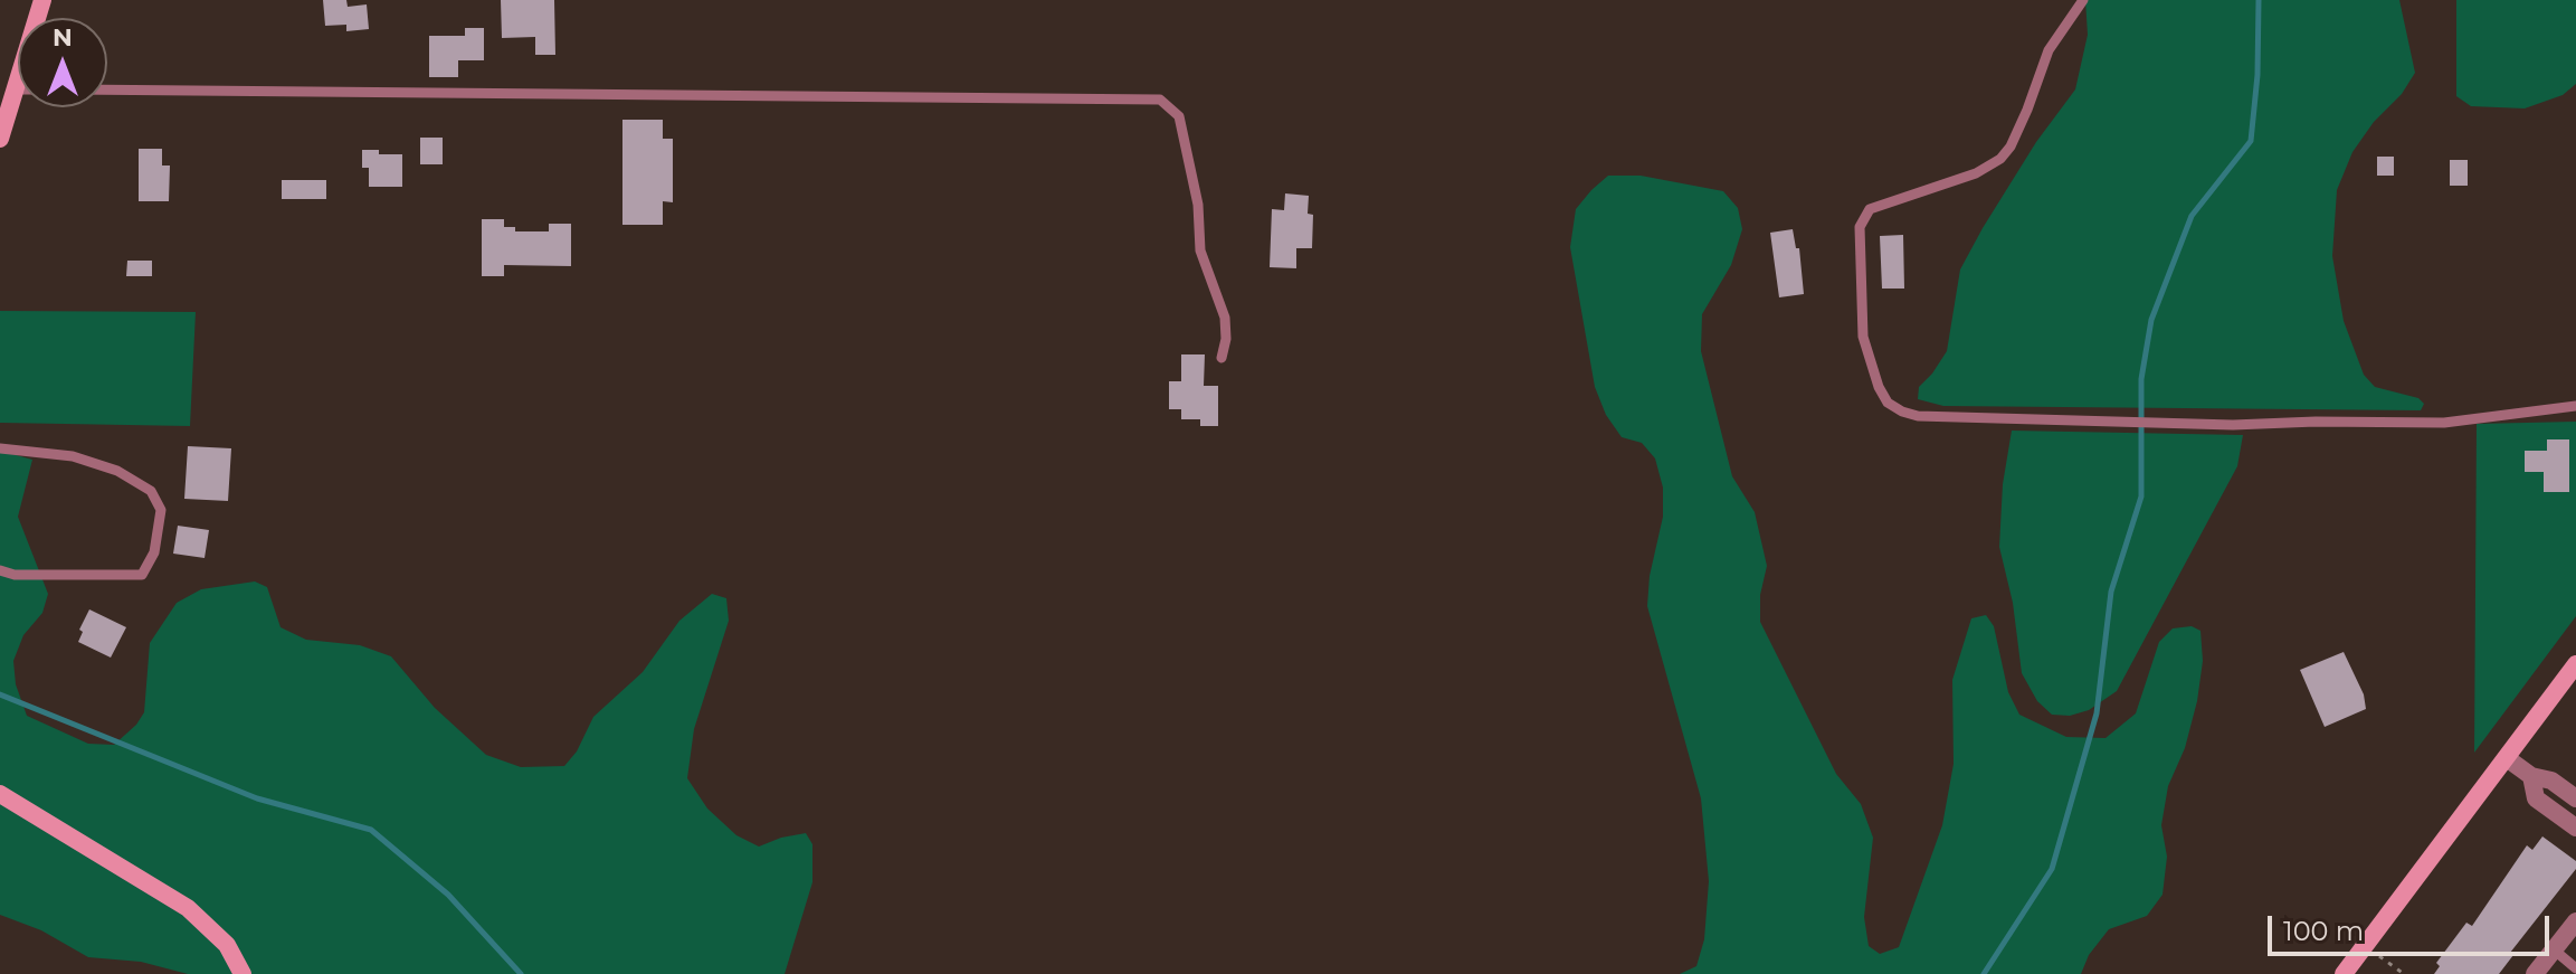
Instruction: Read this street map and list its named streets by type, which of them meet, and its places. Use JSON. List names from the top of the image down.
{
  "scale_bar": "100 m",
  "north": "top"
}
